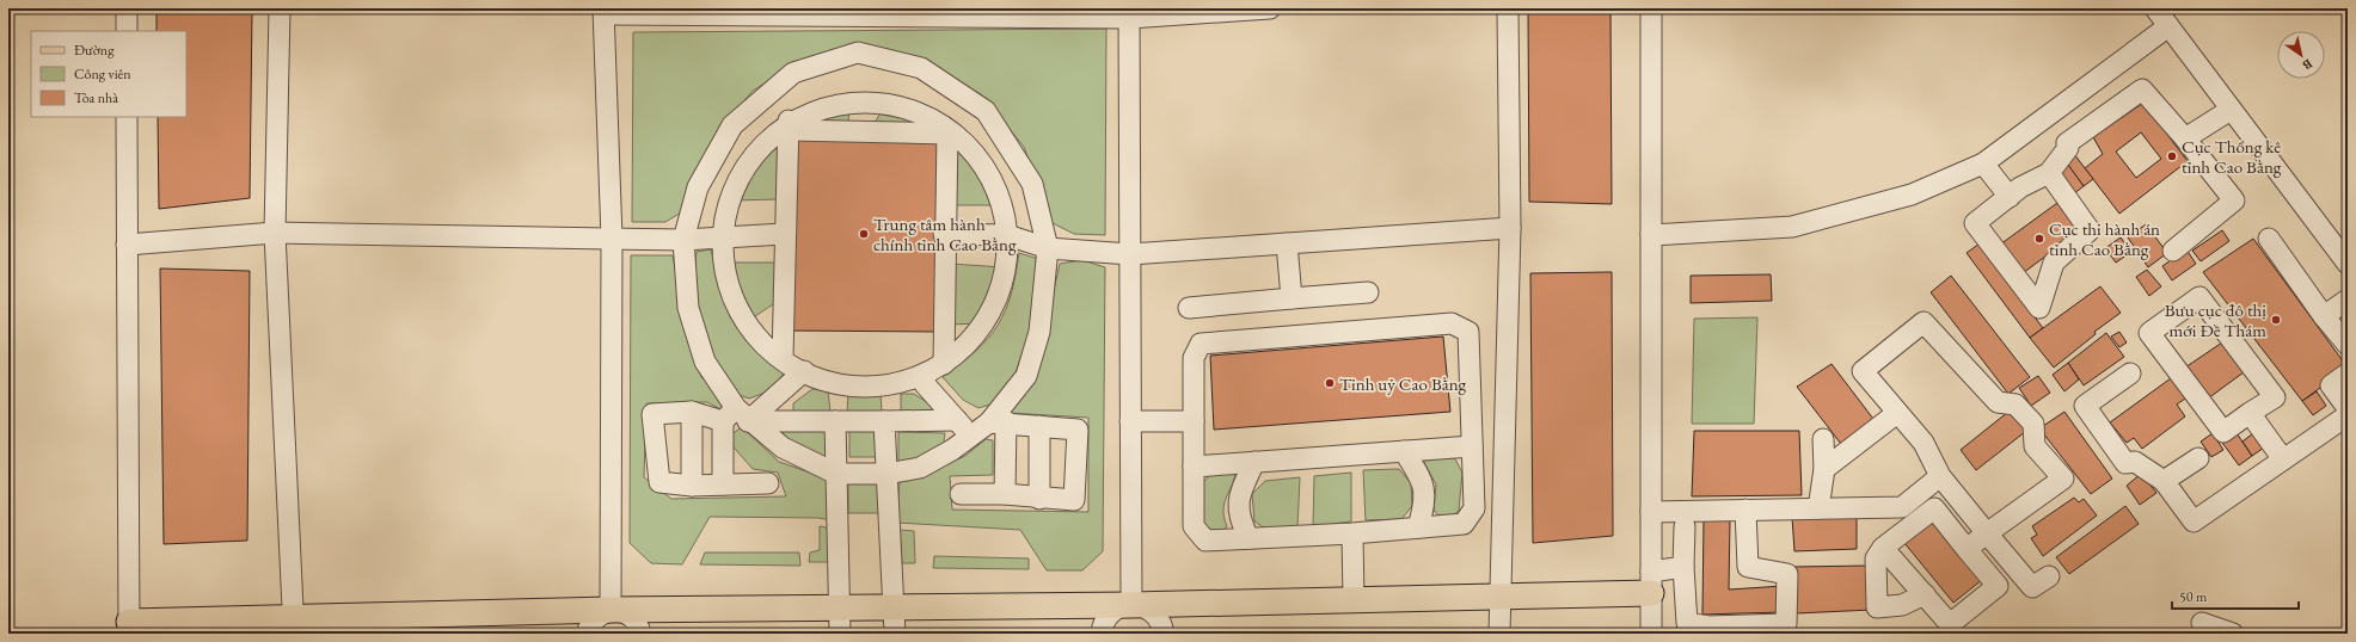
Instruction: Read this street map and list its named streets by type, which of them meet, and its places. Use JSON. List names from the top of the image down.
{
  "places": [
    "Cục Thống kê tỉnh Cao Bằng",
    "Trung tâm hành chính tỉnh Cao Bằng",
    "Cục thi hành án tỉnh Cao Bằng",
    "Bưu cục đô thị mới Đề Thám",
    "Tỉnh uỷ Cao Bằng"
  ],
  "legend": ["Đường", "Công viên", "Tòa nhà"],
  "scale_bar": "50 m",
  "north": "bottom right"
}
